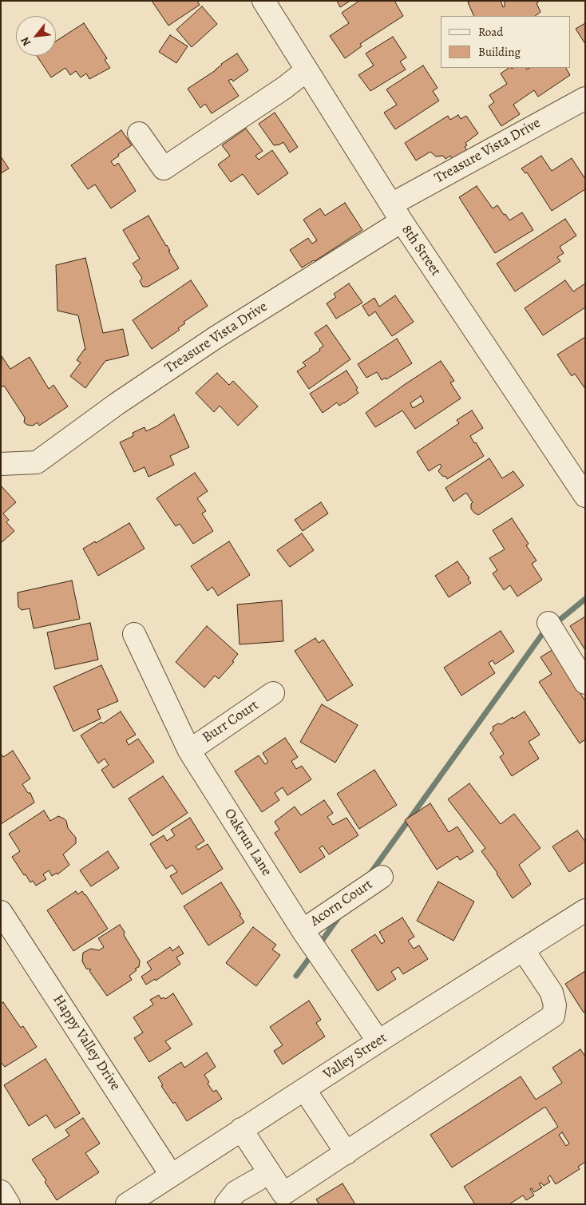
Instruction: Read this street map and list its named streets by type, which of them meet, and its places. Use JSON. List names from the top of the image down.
{
  "streets": {
    "street": [
      "Treasure Vista Drive",
      "8th Street",
      "Burr Court",
      "Oakrun Lane",
      "Acorn Court",
      "Happy Valley Drive",
      "Valley Street"
    ]
  },
  "crossings": [
    ["Treasure Vista Drive", "8th Street"],
    ["Burr Court", "Oakrun Lane"],
    ["Oakrun Lane", "Acorn Court"],
    ["Oakrun Lane", "Valley Street"],
    ["Happy Valley Drive", "Valley Street"]
  ],
  "legend": ["Road", "Building"],
  "north": "bottom left"
}
